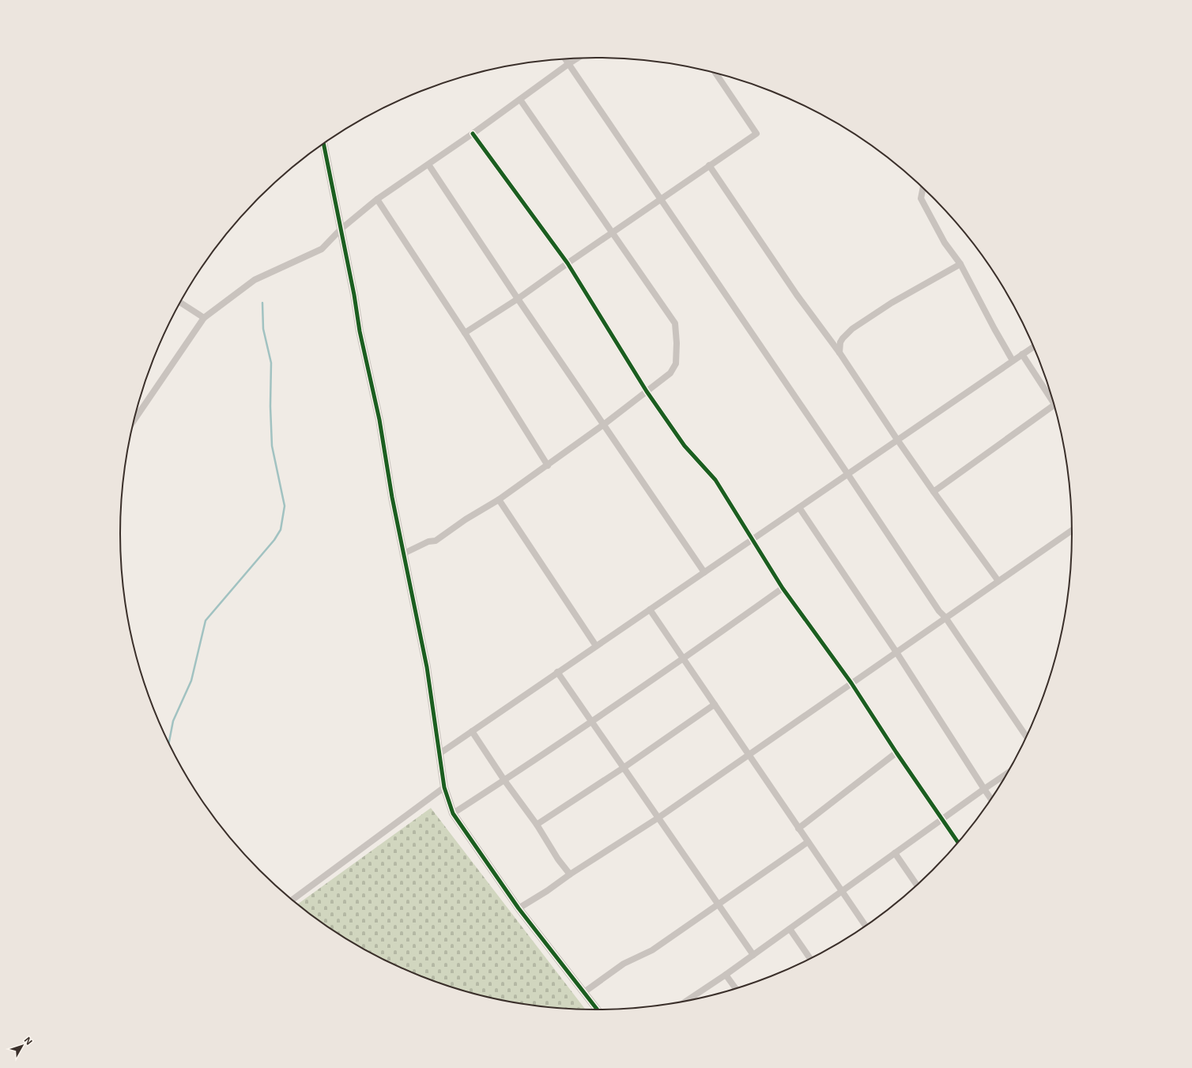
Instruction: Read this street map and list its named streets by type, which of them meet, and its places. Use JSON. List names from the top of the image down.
{
  "north": "top right"
}
